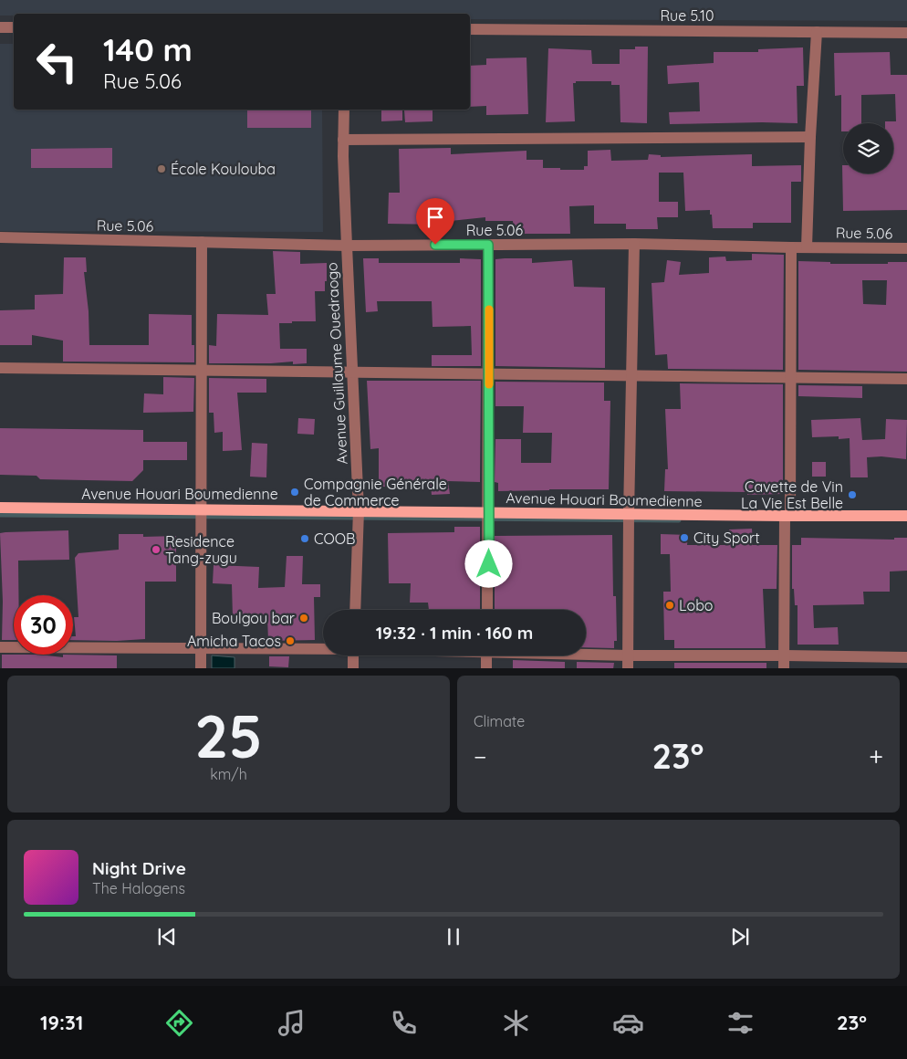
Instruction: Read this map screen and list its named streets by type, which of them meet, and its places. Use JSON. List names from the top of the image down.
{
  "streets": {
    "main road": ["Avenue Houari Boumedienne"],
    "street": ["Rue 5.10", "Rue 5.06", "Avenue Guillaume Ouedraogo"]
  },
  "crossings": [
    ["Rue 5.06", "Avenue Guillaume Ouedraogo"],
    ["Avenue Guillaume Ouedraogo", "Avenue Houari Boumedienne"]
  ],
  "places": [
    "École Koulouba",
    "Compagnie Générale de Commerce",
    "Cavette de Vin La Vie Est Belle",
    "City Sport",
    "COOB",
    "Residence Tang-zugu",
    "Lobo",
    "Boulgou bar",
    "Amicha Tacos"
  ],
  "page": {
    "turn": ["140 m", "Rue 5.06"],
    "limit": "30",
    "trip": "19:32 · 1 min · 160 m",
    "tile": [
      ["25", "km/h"],
      "Climate"
    ],
    "heat": ["−", "23°", "+"],
    "song": ["Night Drive", "The Halogens"],
    "tabs": ["19:31", "23°"]
  }
}
